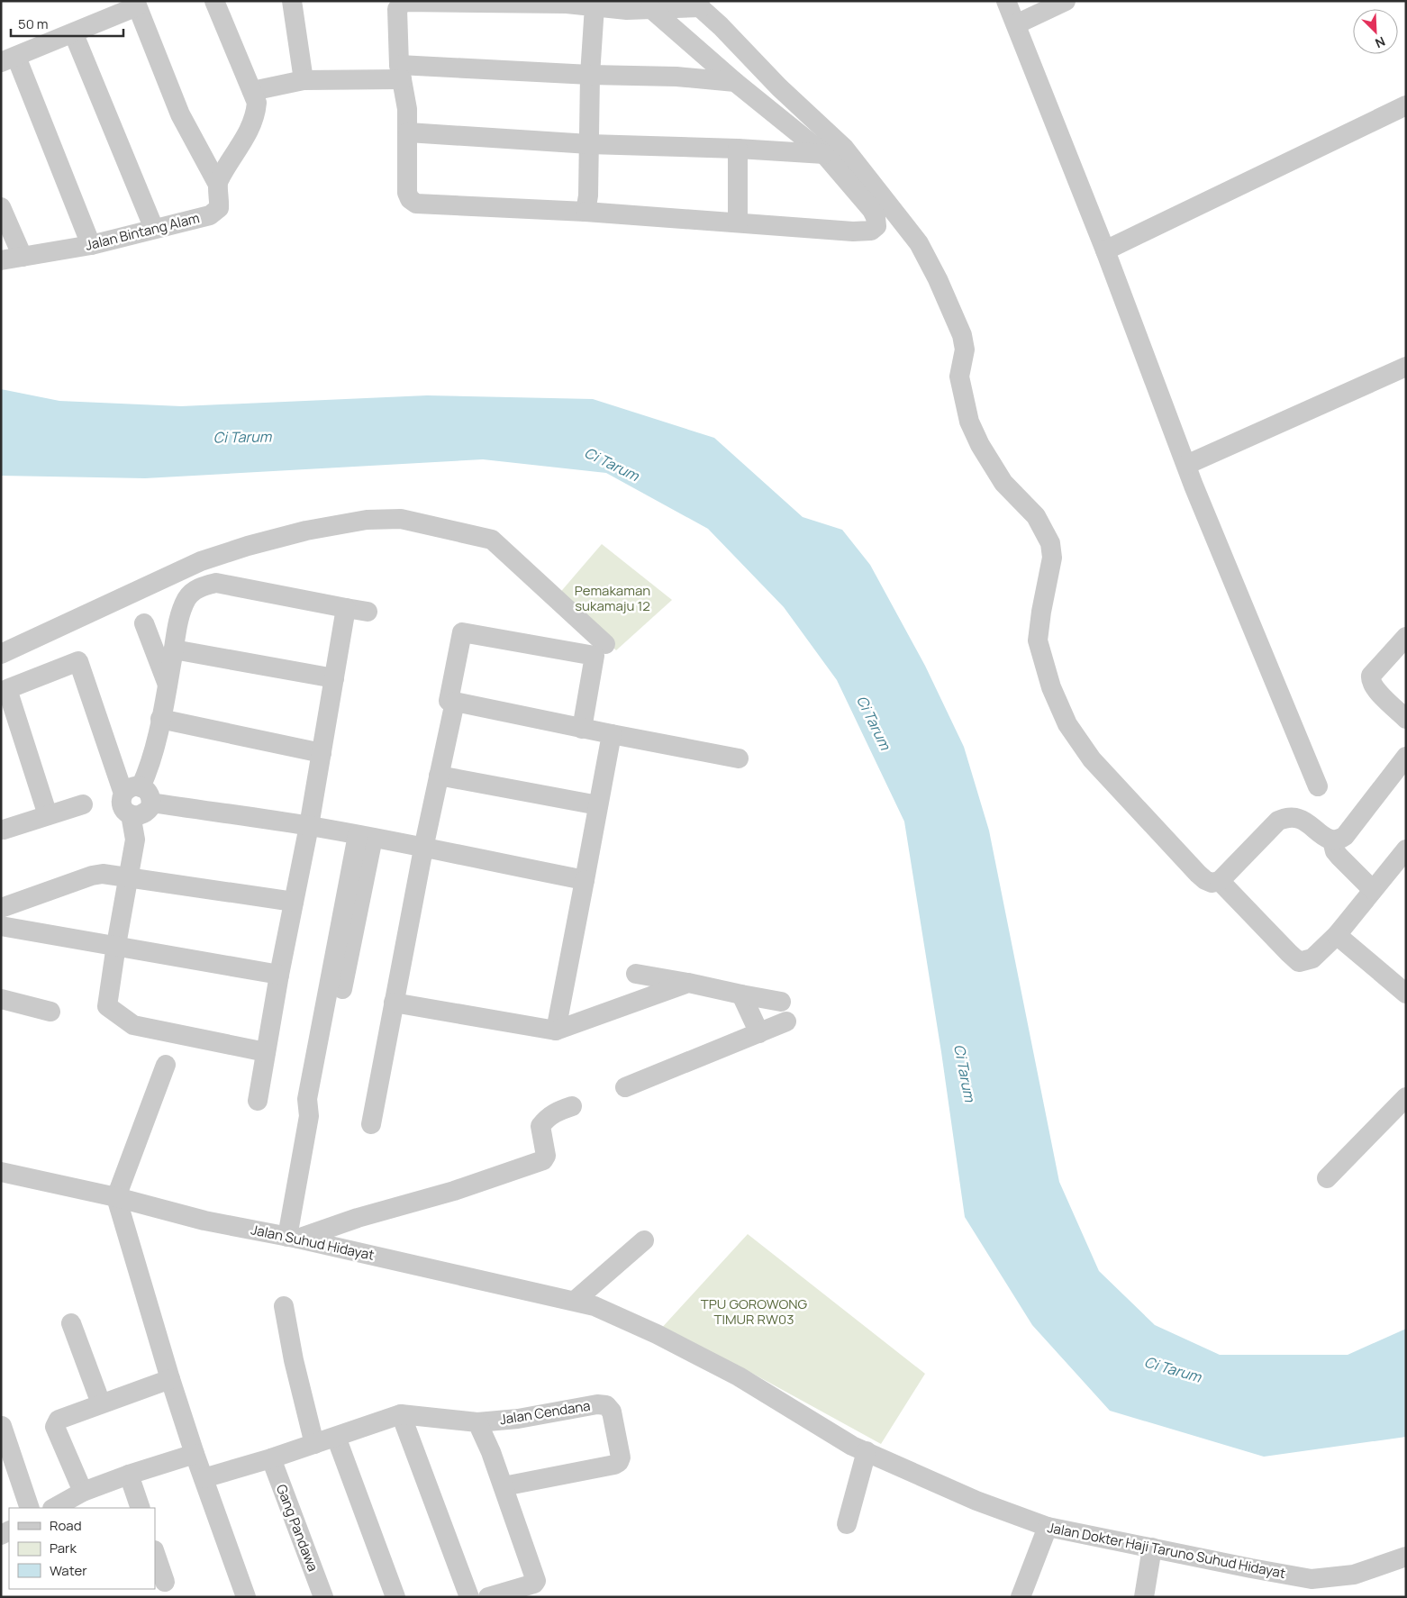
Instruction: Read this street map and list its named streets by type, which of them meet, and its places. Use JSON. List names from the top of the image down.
{
  "streets": {
    "street": [
      "Jalan Bintang Alam",
      "Jalan Suhud Hidayat",
      "Jalan Cendana",
      "Gang Pandawa",
      "Jalan Dokter Haji Taruno Suhud Hidayat"
    ]
  },
  "crossings": [
    ["Jalan Suhud Hidayat", "Jalan Dokter Haji Taruno Suhud Hidayat"]
  ],
  "water": ["Ci Tarum"],
  "parks": ["Pemakaman sukamaju 12", "TPU GOROWONG TIMUR RW03"],
  "legend": ["Road", "Park", "Water"],
  "scale_bar": "50 m",
  "north": "bottom right"
}
